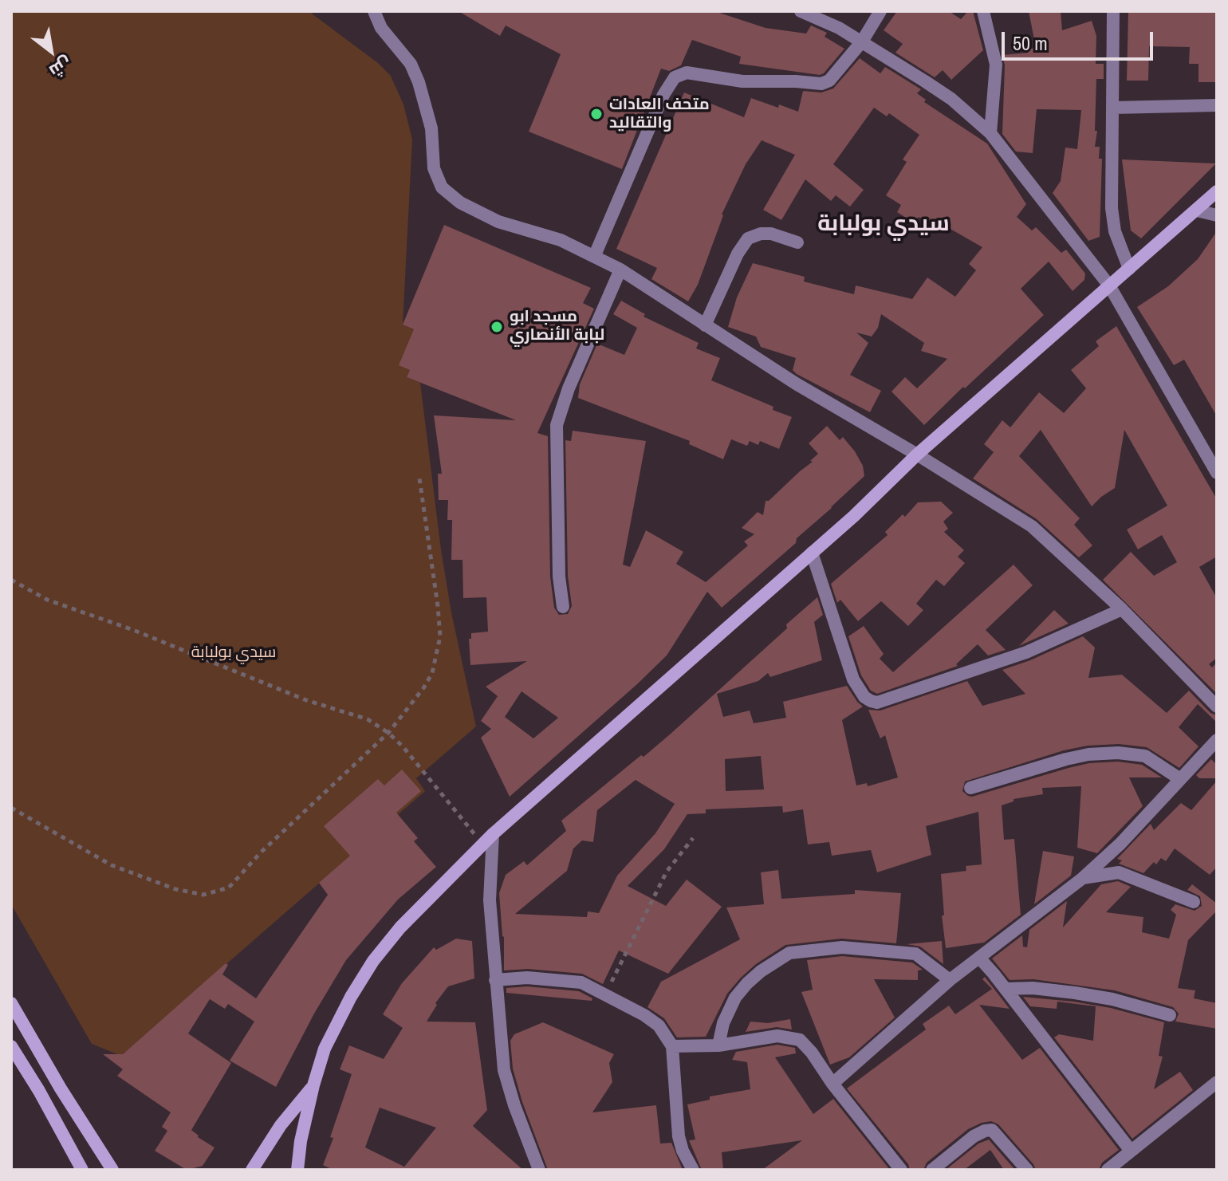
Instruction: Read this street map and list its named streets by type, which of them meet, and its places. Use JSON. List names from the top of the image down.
{
  "districts": ["سيدي بولبابة"],
  "parks": ["سيدي بولبابة"],
  "places": ["متحف العادات والتقاليد", "مسجد ابو لبابة الأنصاري"],
  "scale_bar": "50 m",
  "north": "bottom right"
}
